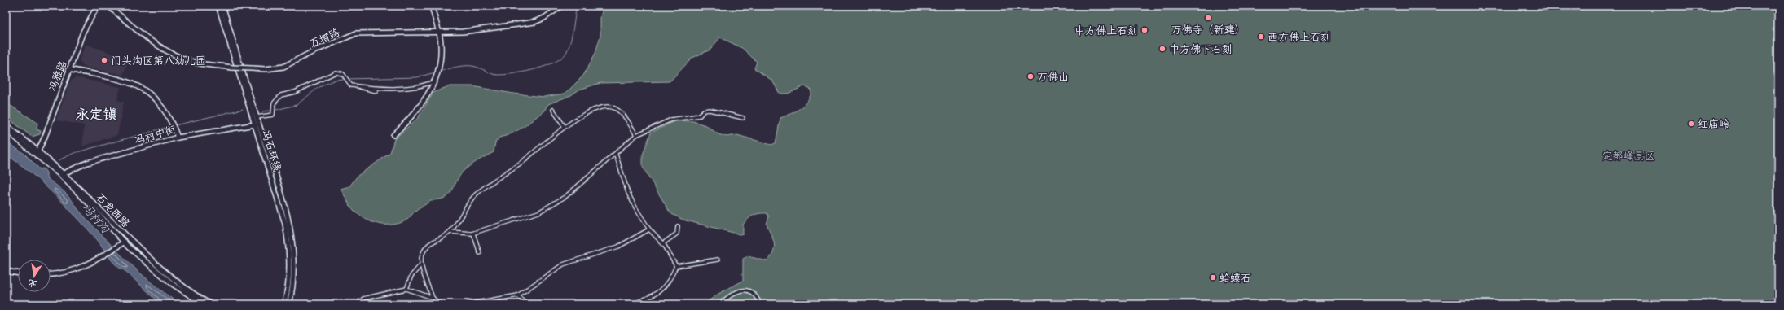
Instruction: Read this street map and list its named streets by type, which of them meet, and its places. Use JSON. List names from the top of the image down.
{
  "streets": {
    "street": [
      "万增路",
      "冯雅路",
      "冯村中街",
      "冯石环线",
      "石龙西路"
    ]
  },
  "crossings": [
    ["冯雅路", "石龙西路"],
    ["冯村中街", "冯石环线"],
    ["冯村中街", "石龙西路"]
  ],
  "districts": ["永定镇"],
  "water": ["冯村沟"],
  "parks": ["定都峰景区"],
  "places": [
    "万佛寺（新建）",
    "中方佛上石刻",
    "西方佛上石刻",
    "中方佛下石刻",
    "门头沟区第八幼儿园",
    "万佛山",
    "红庙岭",
    "蛤蟆石"
  ],
  "north": "bottom"
}
